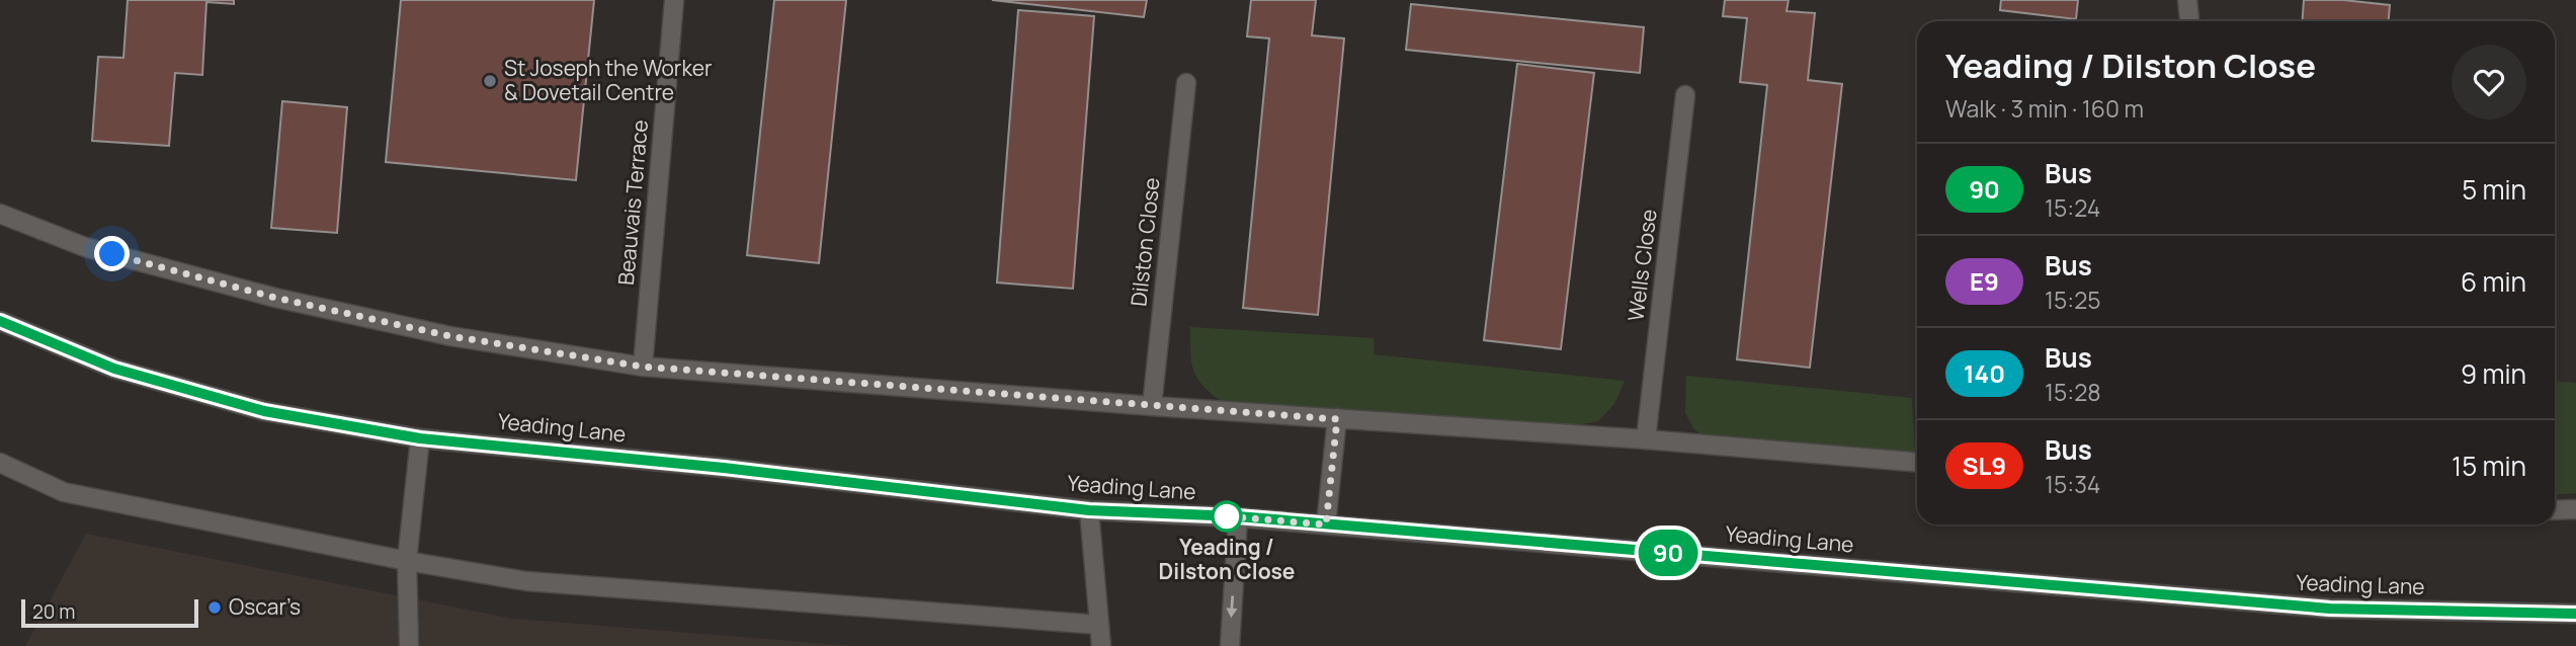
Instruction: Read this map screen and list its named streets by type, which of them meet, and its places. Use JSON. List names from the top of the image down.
{
  "streets": {
    "street": [
      "Beauvais Terrace",
      "Dilston Close",
      "Wells Close",
      "Yeading Lane"
    ]
  },
  "places": ["St Joseph the Worker & Dovetail Centre", "Yeading / Dilston Close", "Oscar’s"],
  "lines": ["bus line 90"],
  "scale_bar": "20 m",
  "page": {
    "on_map": "90",
    "heading": ["Yeading / Dilston Close", "Walk · 3 min · 160 m"],
    "list": [
      {
        "mark": "90",
        "name": "Bus",
        "note": "15:24",
        "value": "5 min"
      },
      {
        "mark": "E9",
        "name": "Bus",
        "note": "15:25",
        "value": "6 min"
      },
      {
        "mark": "140",
        "name": "Bus",
        "note": "15:28",
        "value": "9 min"
      },
      {
        "mark": "SL9",
        "name": "Bus",
        "note": "15:34",
        "value": "15 min"
      }
    ],
    "scale": "20 m"
  }
}
